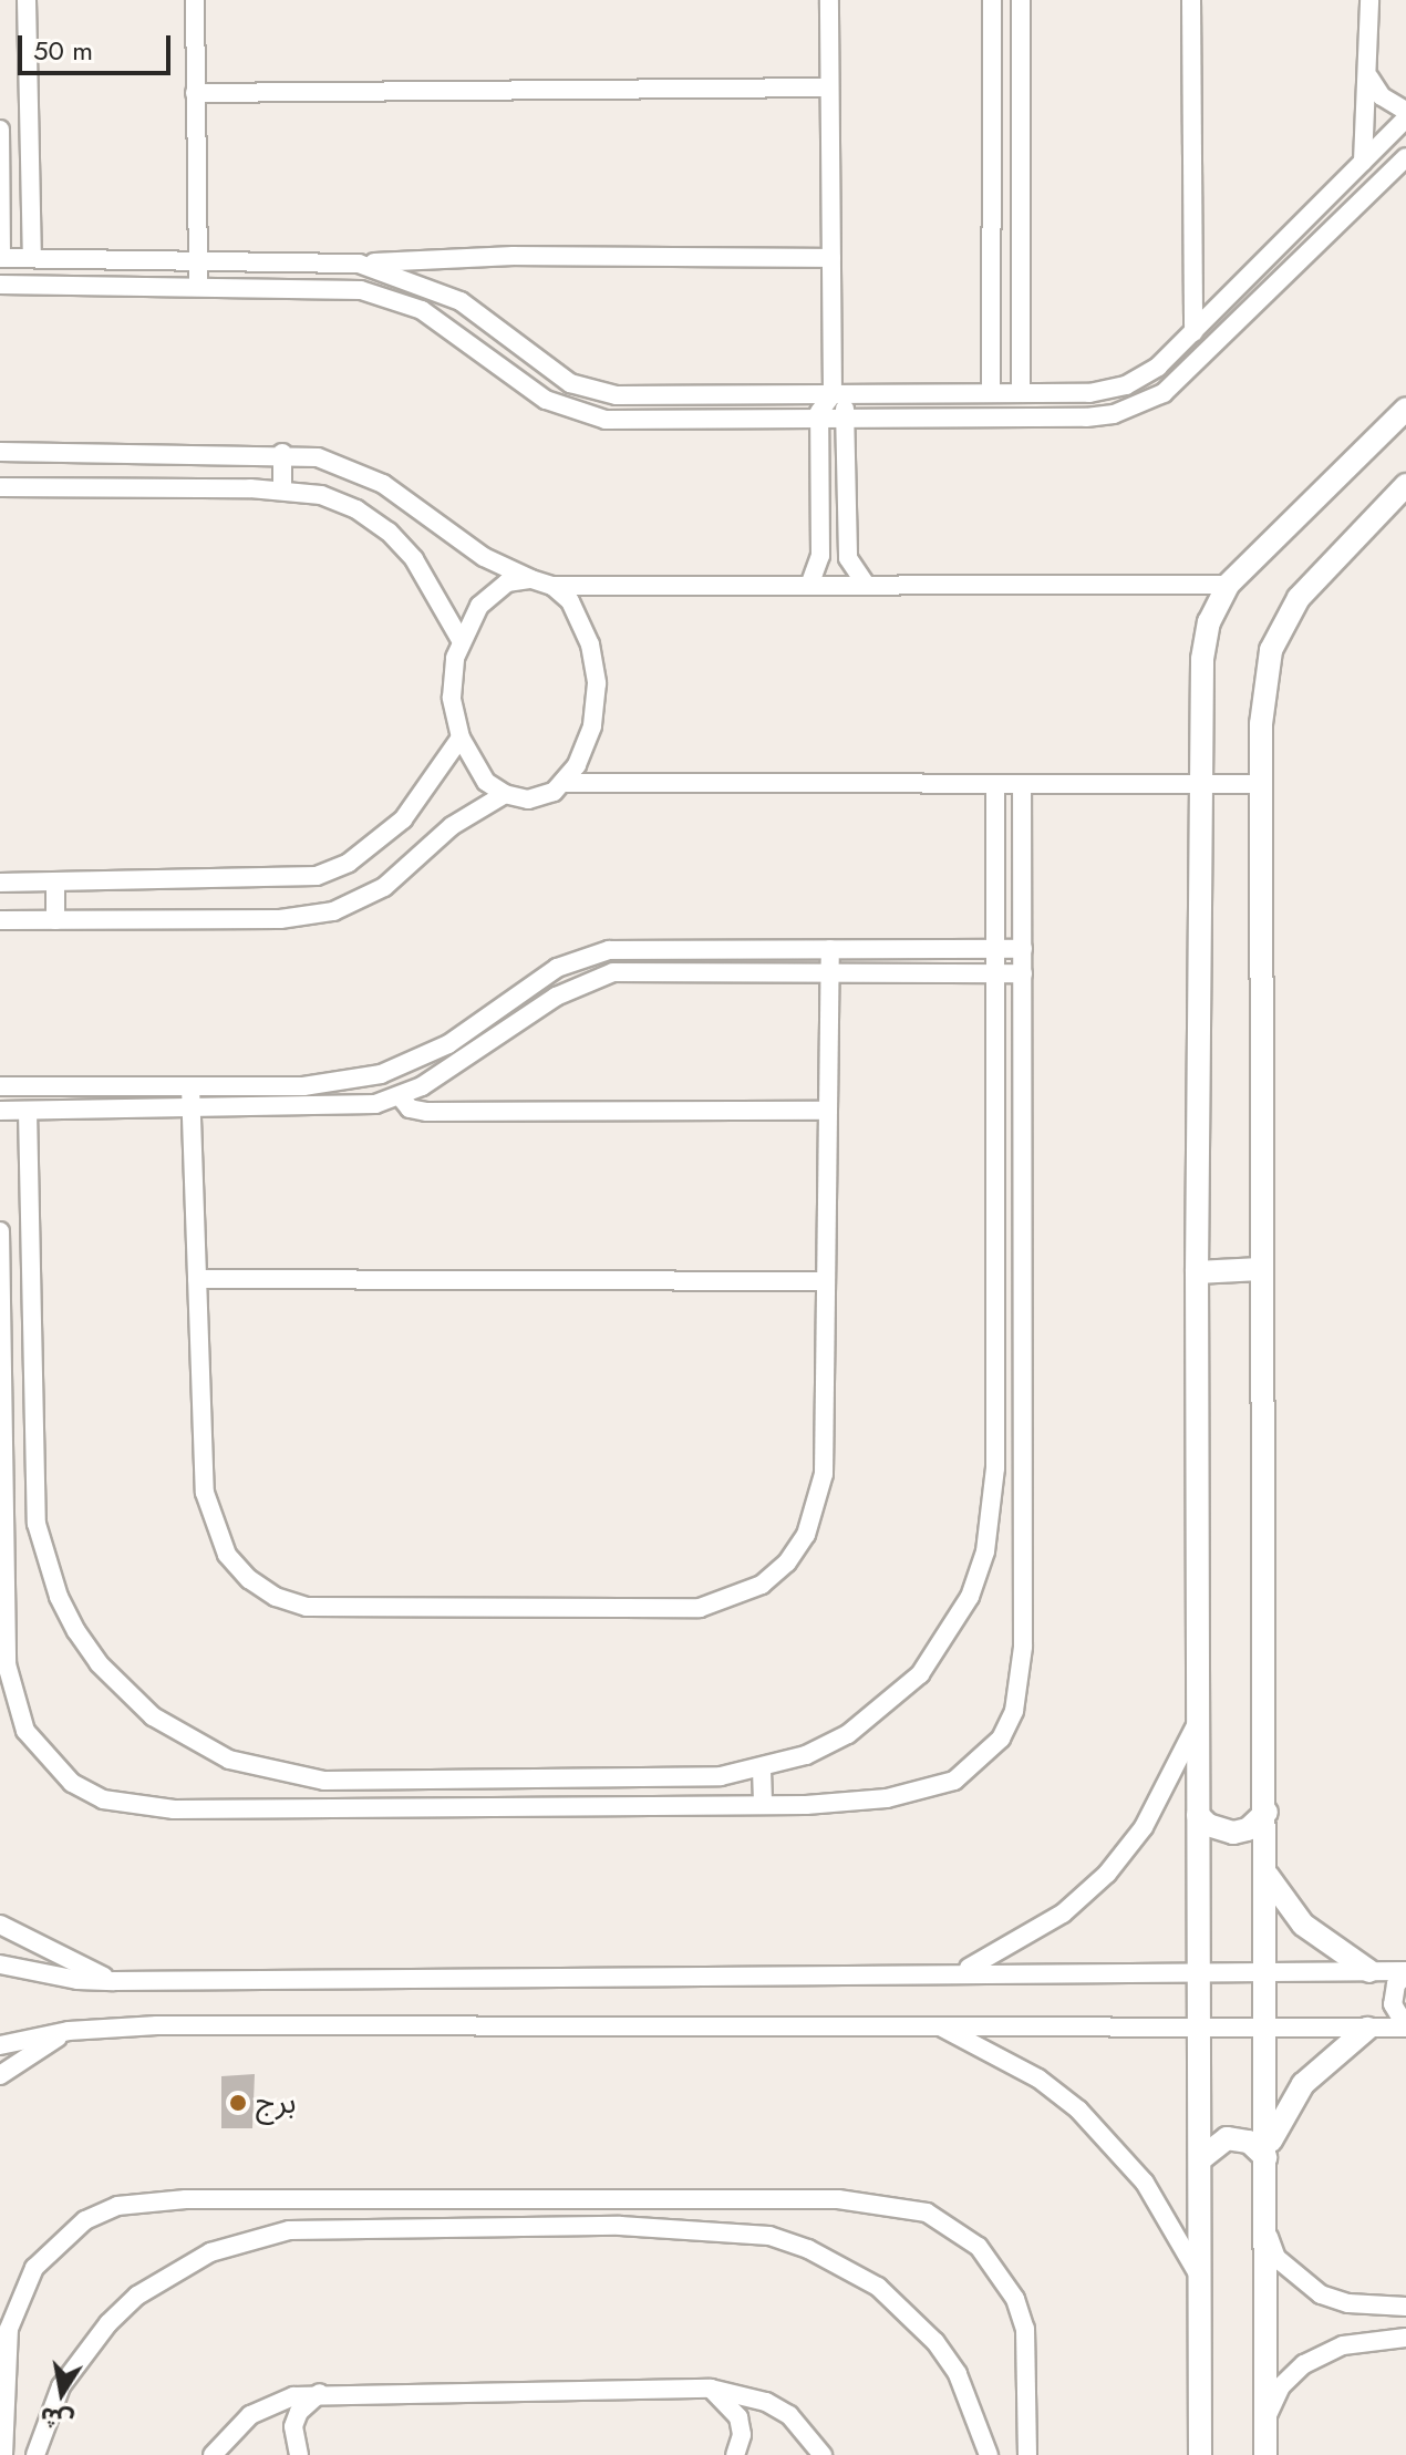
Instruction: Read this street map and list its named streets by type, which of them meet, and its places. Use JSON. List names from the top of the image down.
{
  "places": ["برج"],
  "scale_bar": "50 m",
  "north": "bottom"
}
